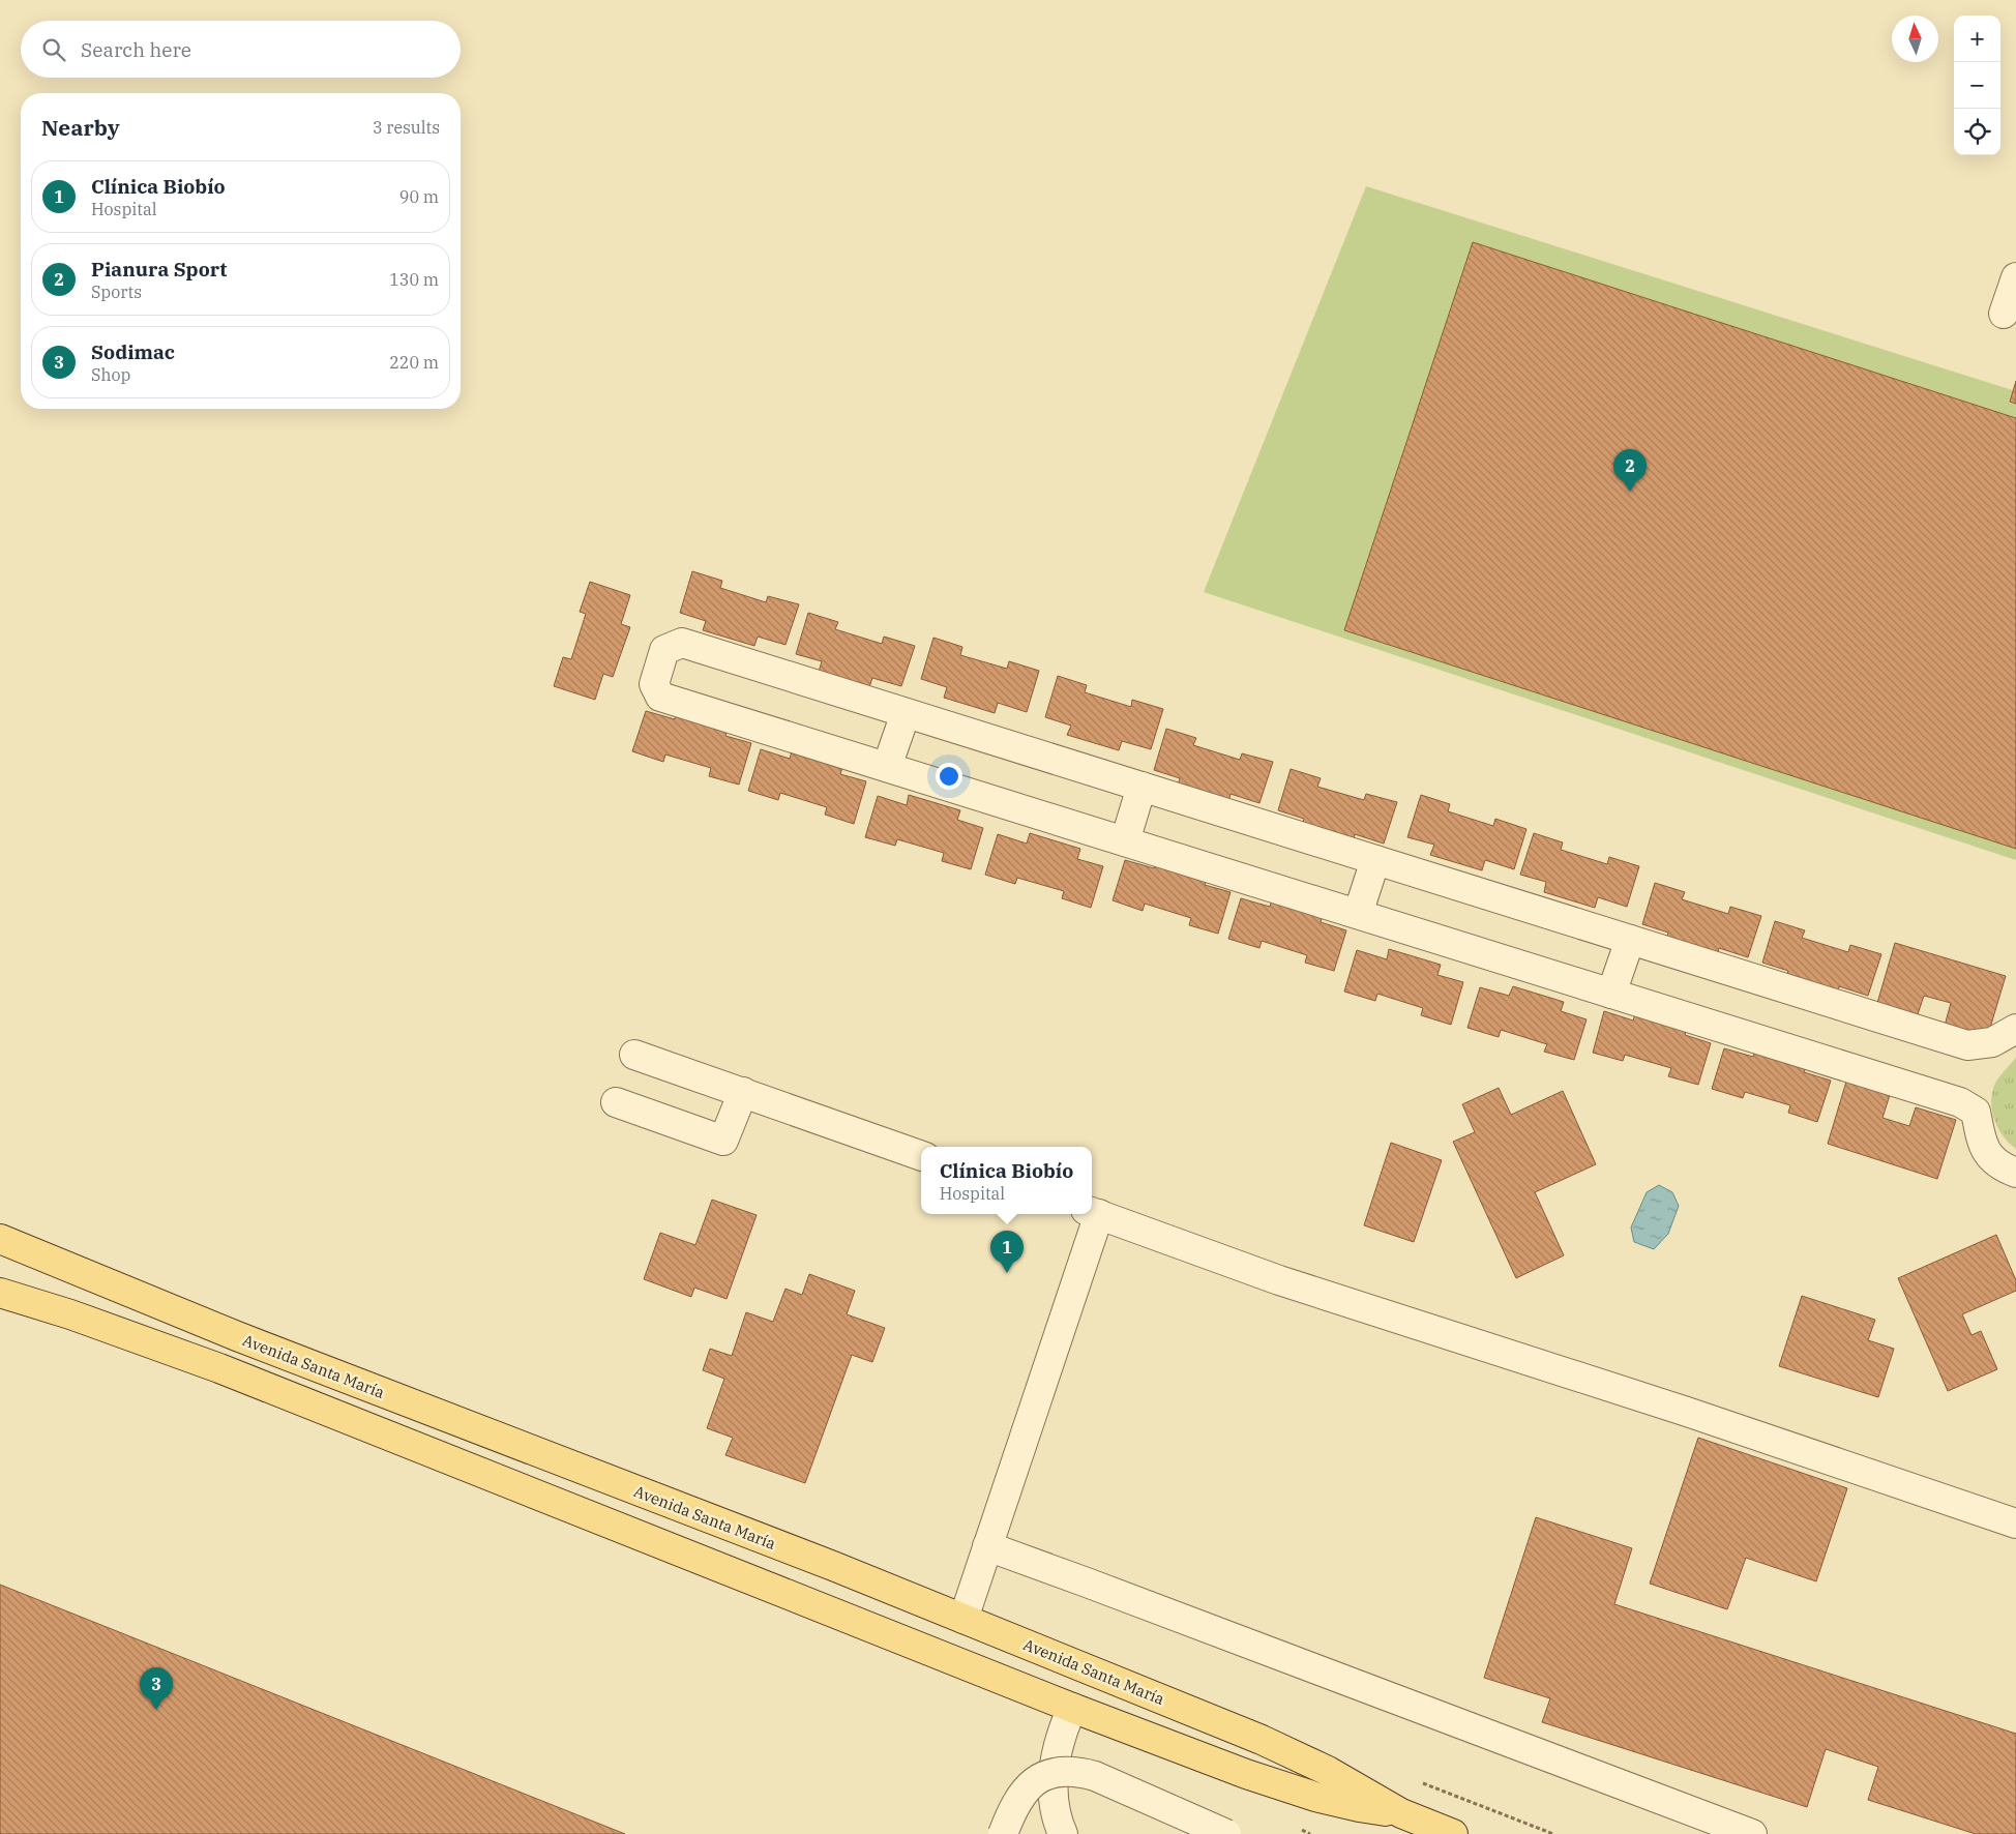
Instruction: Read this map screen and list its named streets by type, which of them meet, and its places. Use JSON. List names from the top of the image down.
{
  "streets": {
    "main road": ["Avenida Santa María"]
  },
  "north": "top",
  "page": {
    "map_buttons": ["+", "−"],
    "search": "Search here",
    "heading": ["Nearby", "3 results"],
    "list": [
      {
        "mark": "1",
        "name": "Clínica Biobío",
        "note": "Hospital",
        "value": "90 m"
      },
      {
        "mark": "2",
        "name": "Pianura Sport",
        "note": "Sports",
        "value": "130 m"
      },
      {
        "mark": "3",
        "name": "Sodimac",
        "note": "Shop",
        "value": "220 m"
      }
    ],
    "pins": ["2", "1", "3"],
    "popup": ["Clínica Biobío", "Hospital"]
  }
}
